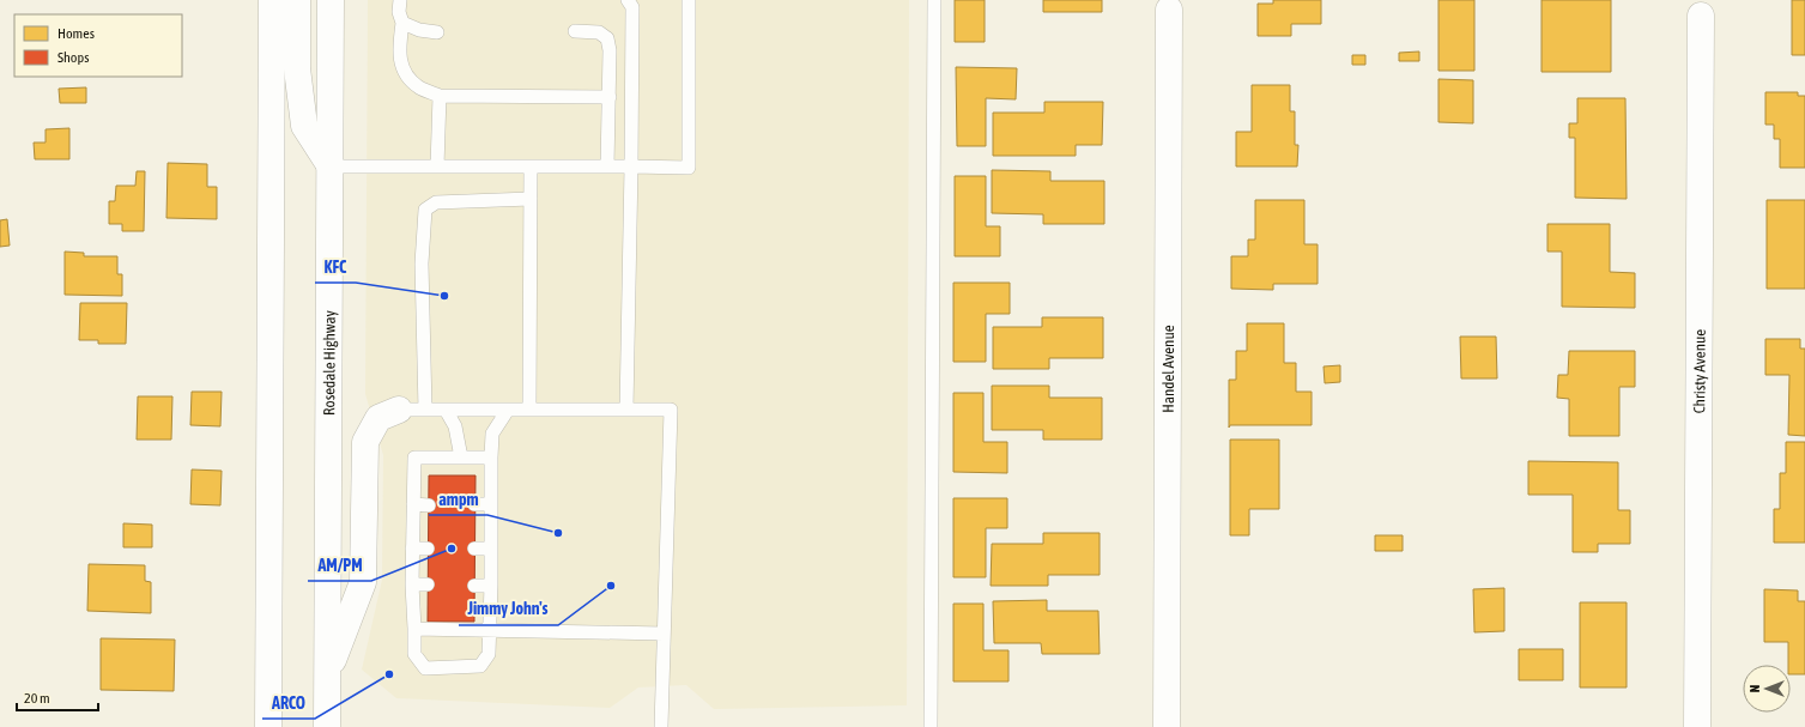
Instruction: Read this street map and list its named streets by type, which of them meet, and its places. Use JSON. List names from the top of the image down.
{
  "streets": {
    "main road": ["Rosedale Highway", "Handel Avenue", "Christy Avenue"]
  },
  "places": [
    "KFC",
    "ampm",
    "AM/PM",
    "Jimmy John's",
    "ARCO"
  ],
  "legend": ["Homes", "Shops"],
  "scale_bar": "20 m",
  "north": "left"
}
